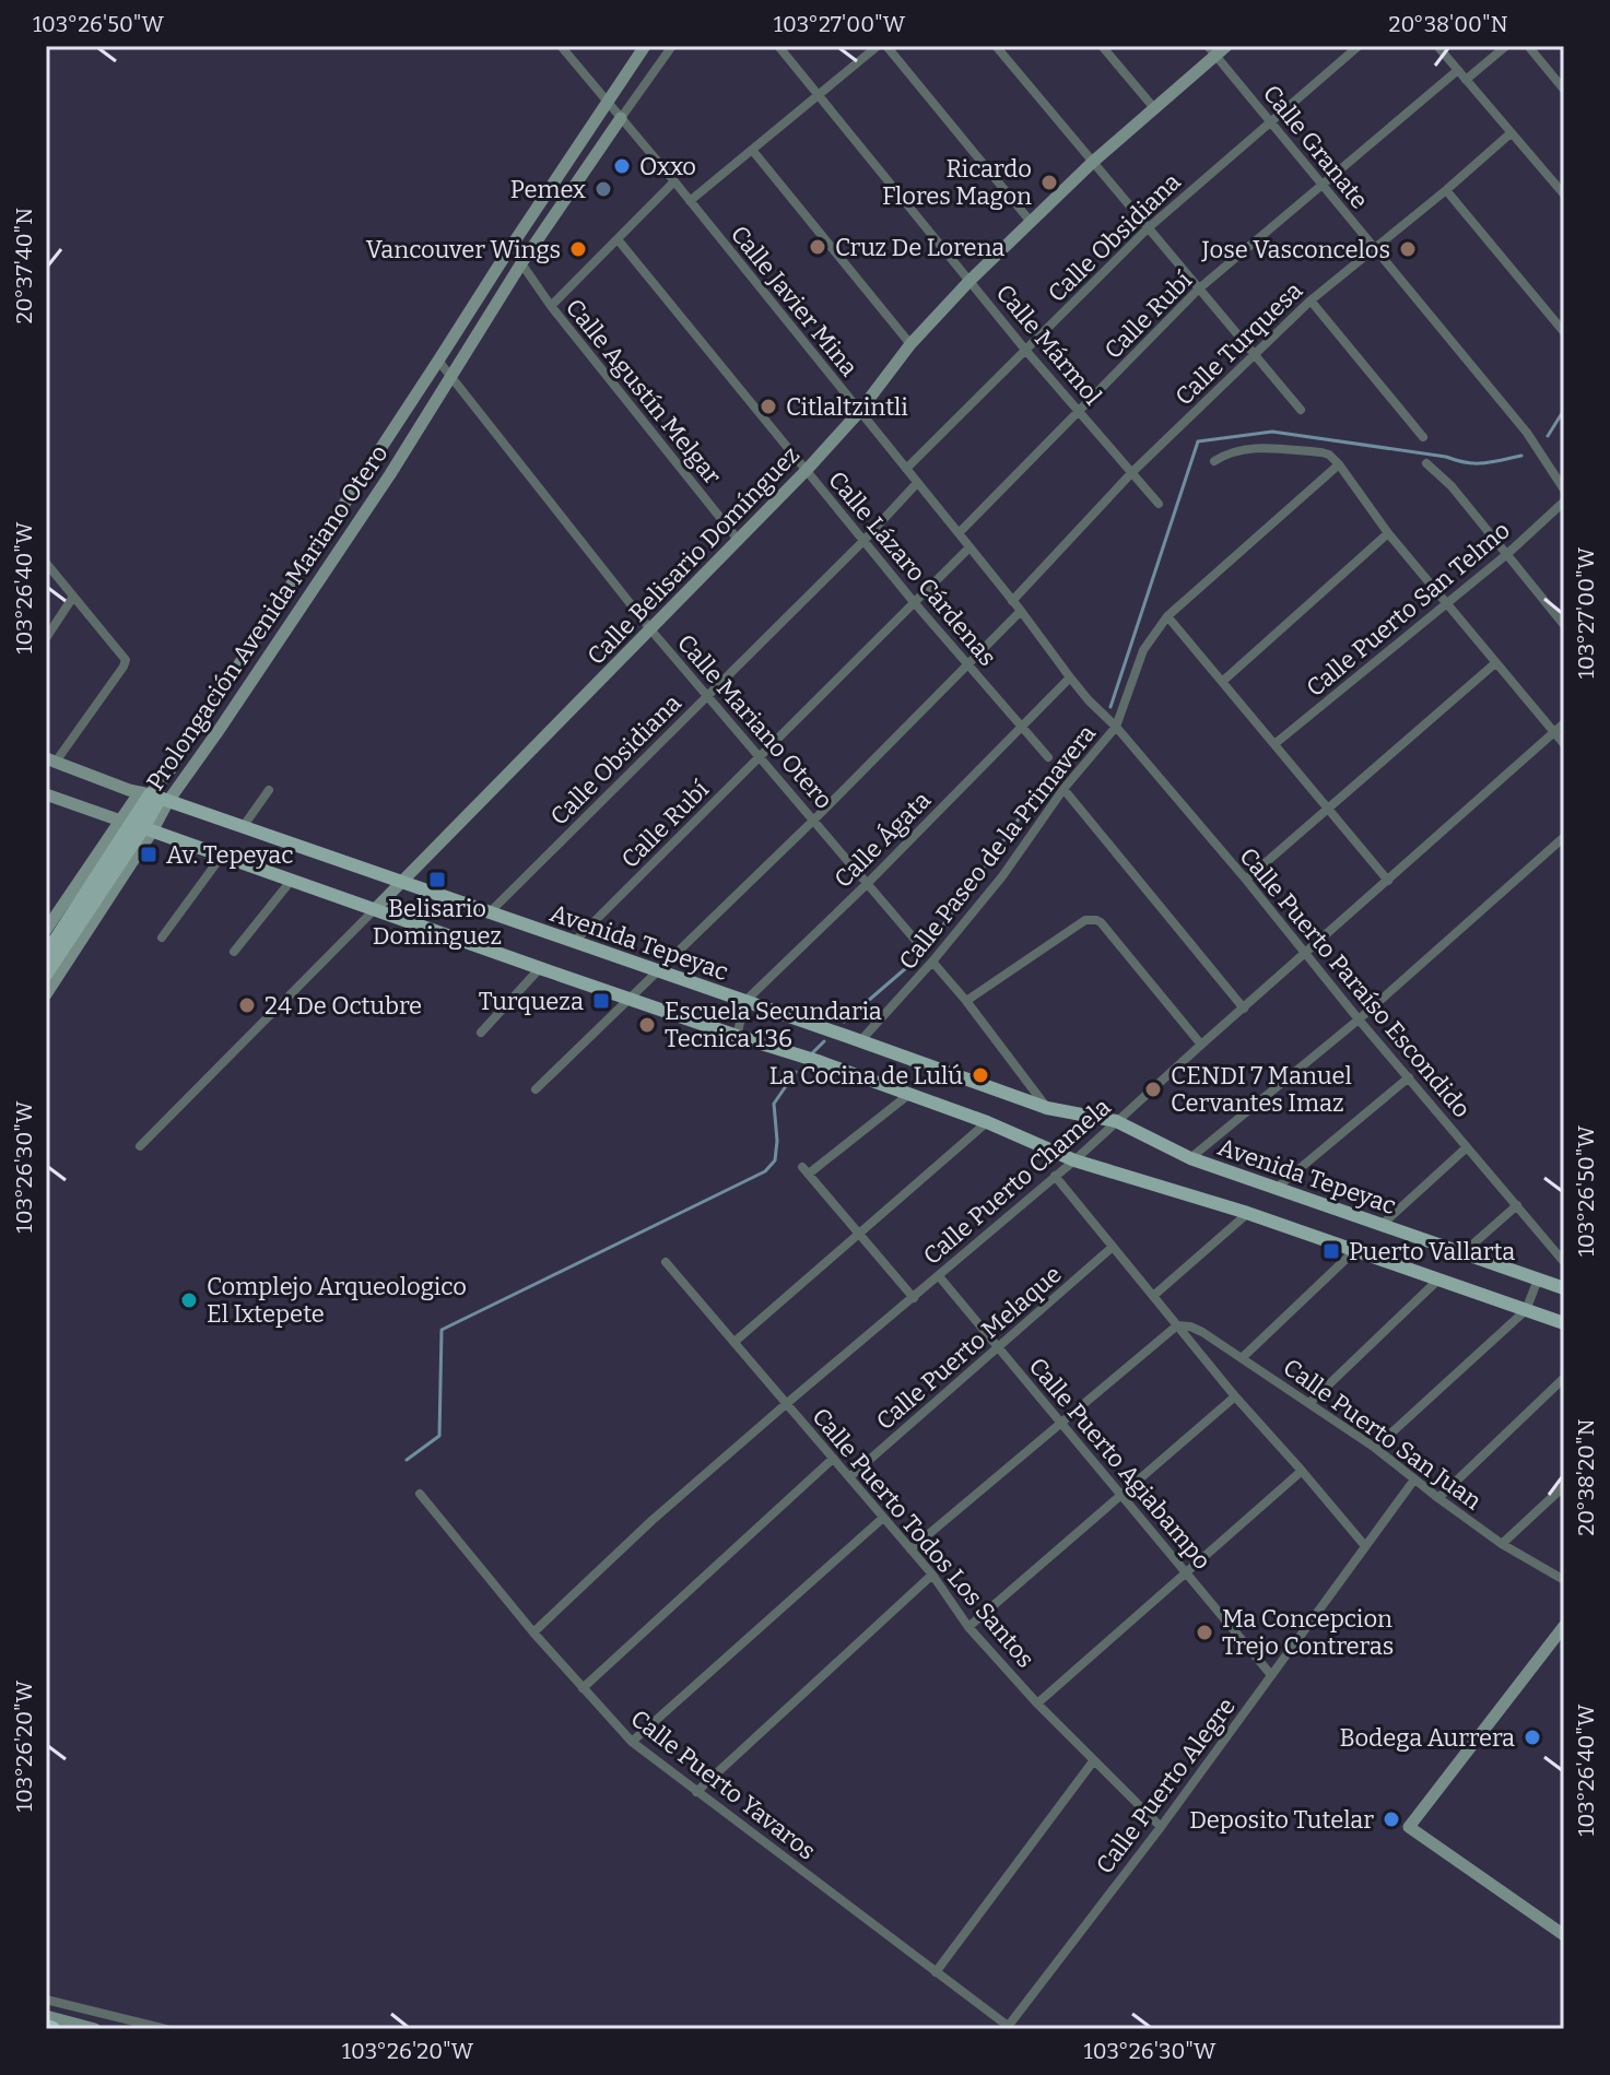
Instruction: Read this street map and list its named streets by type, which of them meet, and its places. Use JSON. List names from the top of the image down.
{
  "streets": {
    "main road": ["Prolongación Avenida Mariano Otero", "Avenida Tepeyac"],
    "street": [
      "Calle Granate",
      "Calle Obsidiana",
      "Calle Javier Mina",
      "Calle Rubí",
      "Calle Turquesa",
      "Calle Mármol",
      "Calle Agustín Melgar",
      "Calle Belisario Domínguez",
      "Calle Lázaro Cárdenas",
      "Calle Puerto San Telmo",
      "Calle Mariano Otero",
      "Calle Ágata",
      "Calle Paseo de la Primavera",
      "Calle Puerto Paraíso Escondido",
      "Calle Puerto Chamela",
      "Calle Puerto Melaque",
      "Calle Puerto San Juan",
      "Calle Puerto Agiabampo",
      "Calle Puerto Todos Los Santos",
      "Calle Puerto Yavaros",
      "Calle Puerto Alegre"
    ]
  },
  "crossings": [
    ["Calle Granate", "Calle Obsidiana"],
    ["Calle Granate", "Calle Rubí"],
    ["Calle Granate", "Calle Turquesa"],
    ["Calle Granate", "Calle Belisario Domínguez"],
    ["Calle Obsidiana", "Calle Javier Mina"],
    ["Calle Obsidiana", "Calle Mármol"],
    ["Calle Obsidiana", "Calle Lázaro Cárdenas"],
    ["Calle Obsidiana", "Calle Mariano Otero"],
    ["Calle Obsidiana", "Avenida Tepeyac"],
    ["Calle Javier Mina", "Calle Rubí"],
    ["Calle Javier Mina", "Calle Turquesa"],
    ["Calle Javier Mina", "Calle Belisario Domínguez"],
    ["Calle Javier Mina", "Prolongación Avenida Mariano Otero"],
    ["Calle Javier Mina", "Calle Ágata"],
    ["Calle Javier Mina", "Calle Paseo de la Primavera"],
    ["Calle Javier Mina", "Calle Puerto Paraíso Escondido"],
    ["Calle Rubí", "Calle Mármol"],
    ["Calle Rubí", "Calle Lázaro Cárdenas"],
    ["Calle Rubí", "Calle Mariano Otero"],
    ["Calle Rubí", "Avenida Tepeyac"],
    ["Calle Turquesa", "Calle Mármol"],
    ["Calle Mármol", "Calle Belisario Domínguez"],
    ["Calle Agustín Melgar", "Calle Belisario Domínguez"],
    ["Calle Agustín Melgar", "Prolongación Avenida Mariano Otero"],
    ["Calle Belisario Domínguez", "Calle Lázaro Cárdenas"],
    ["Calle Belisario Domínguez", "Calle Mariano Otero"],
    ["Calle Belisario Domínguez", "Avenida Tepeyac"],
    ["Calle Lázaro Cárdenas", "Calle Ágata"],
    ["Prolongación Avenida Mariano Otero", "Calle Mariano Otero"],
    ["Prolongación Avenida Mariano Otero", "Avenida Tepeyac"],
    ["Calle Mariano Otero", "Calle Ágata"],
    ["Calle Ágata", "Avenida Tepeyac"],
    ["Calle Paseo de la Primavera", "Avenida Tepeyac"],
    ["Calle Paseo de la Primavera", "Calle Puerto Paraíso Escondido"],
    ["Avenida Tepeyac", "Calle Puerto Chamela"],
    ["Calle Puerto Paraíso Escondido", "Calle Puerto Chamela"],
    ["Calle Puerto Chamela", "Calle Puerto San Juan"],
    ["Calle Puerto Chamela", "Calle Puerto Agiabampo"],
    ["Calle Puerto Chamela", "Calle Puerto Todos Los Santos"],
    ["Calle Puerto Chamela", "Calle Puerto Yavaros"],
    ["Calle Puerto Melaque", "Calle Puerto San Juan"],
    ["Calle Puerto Melaque", "Calle Puerto Agiabampo"],
    ["Calle Puerto Melaque", "Calle Puerto Todos Los Santos"],
    ["Calle Puerto San Juan", "Calle Puerto Alegre"],
    ["Calle Puerto Agiabampo", "Calle Puerto Alegre"],
    ["Calle Puerto Todos Los Santos", "Calle Puerto Alegre"],
    ["Calle Puerto Yavaros", "Calle Puerto Alegre"]
  ],
  "places": {
    "other": [
      "Oxxo",
      "Ricardo Flores Magon",
      "Pemex",
      "Cruz De Lorena",
      "Vancouver Wings",
      "Jose Vasconcelos",
      "Citlaltzintli",
      "24 De Octubre",
      "Escuela Secundaria Tecnica 136",
      "La Cocina de Lulú",
      "CENDI 7 Manuel Cervantes Imaz",
      "Complejo Arqueologico El Ixtepete",
      "Ma Concepcion Trejo Contreras",
      "Bodega Aurrera",
      "Deposito Tutelar"
    ],
    "transit": [
      "Av. Tepeyac",
      "Belisario Dominguez",
      "Turqueza",
      "Puerto Vallarta"
    ]
  },
  "coordinates": [
    "103°26'50\"W",
    "103°27'00\"W",
    "20°38'00\"N",
    "20°37'40\"N",
    "103°26'40\"W",
    "103°26'30\"W",
    "20°38'20\"N",
    "103°26'20\"W"
  ]
}
